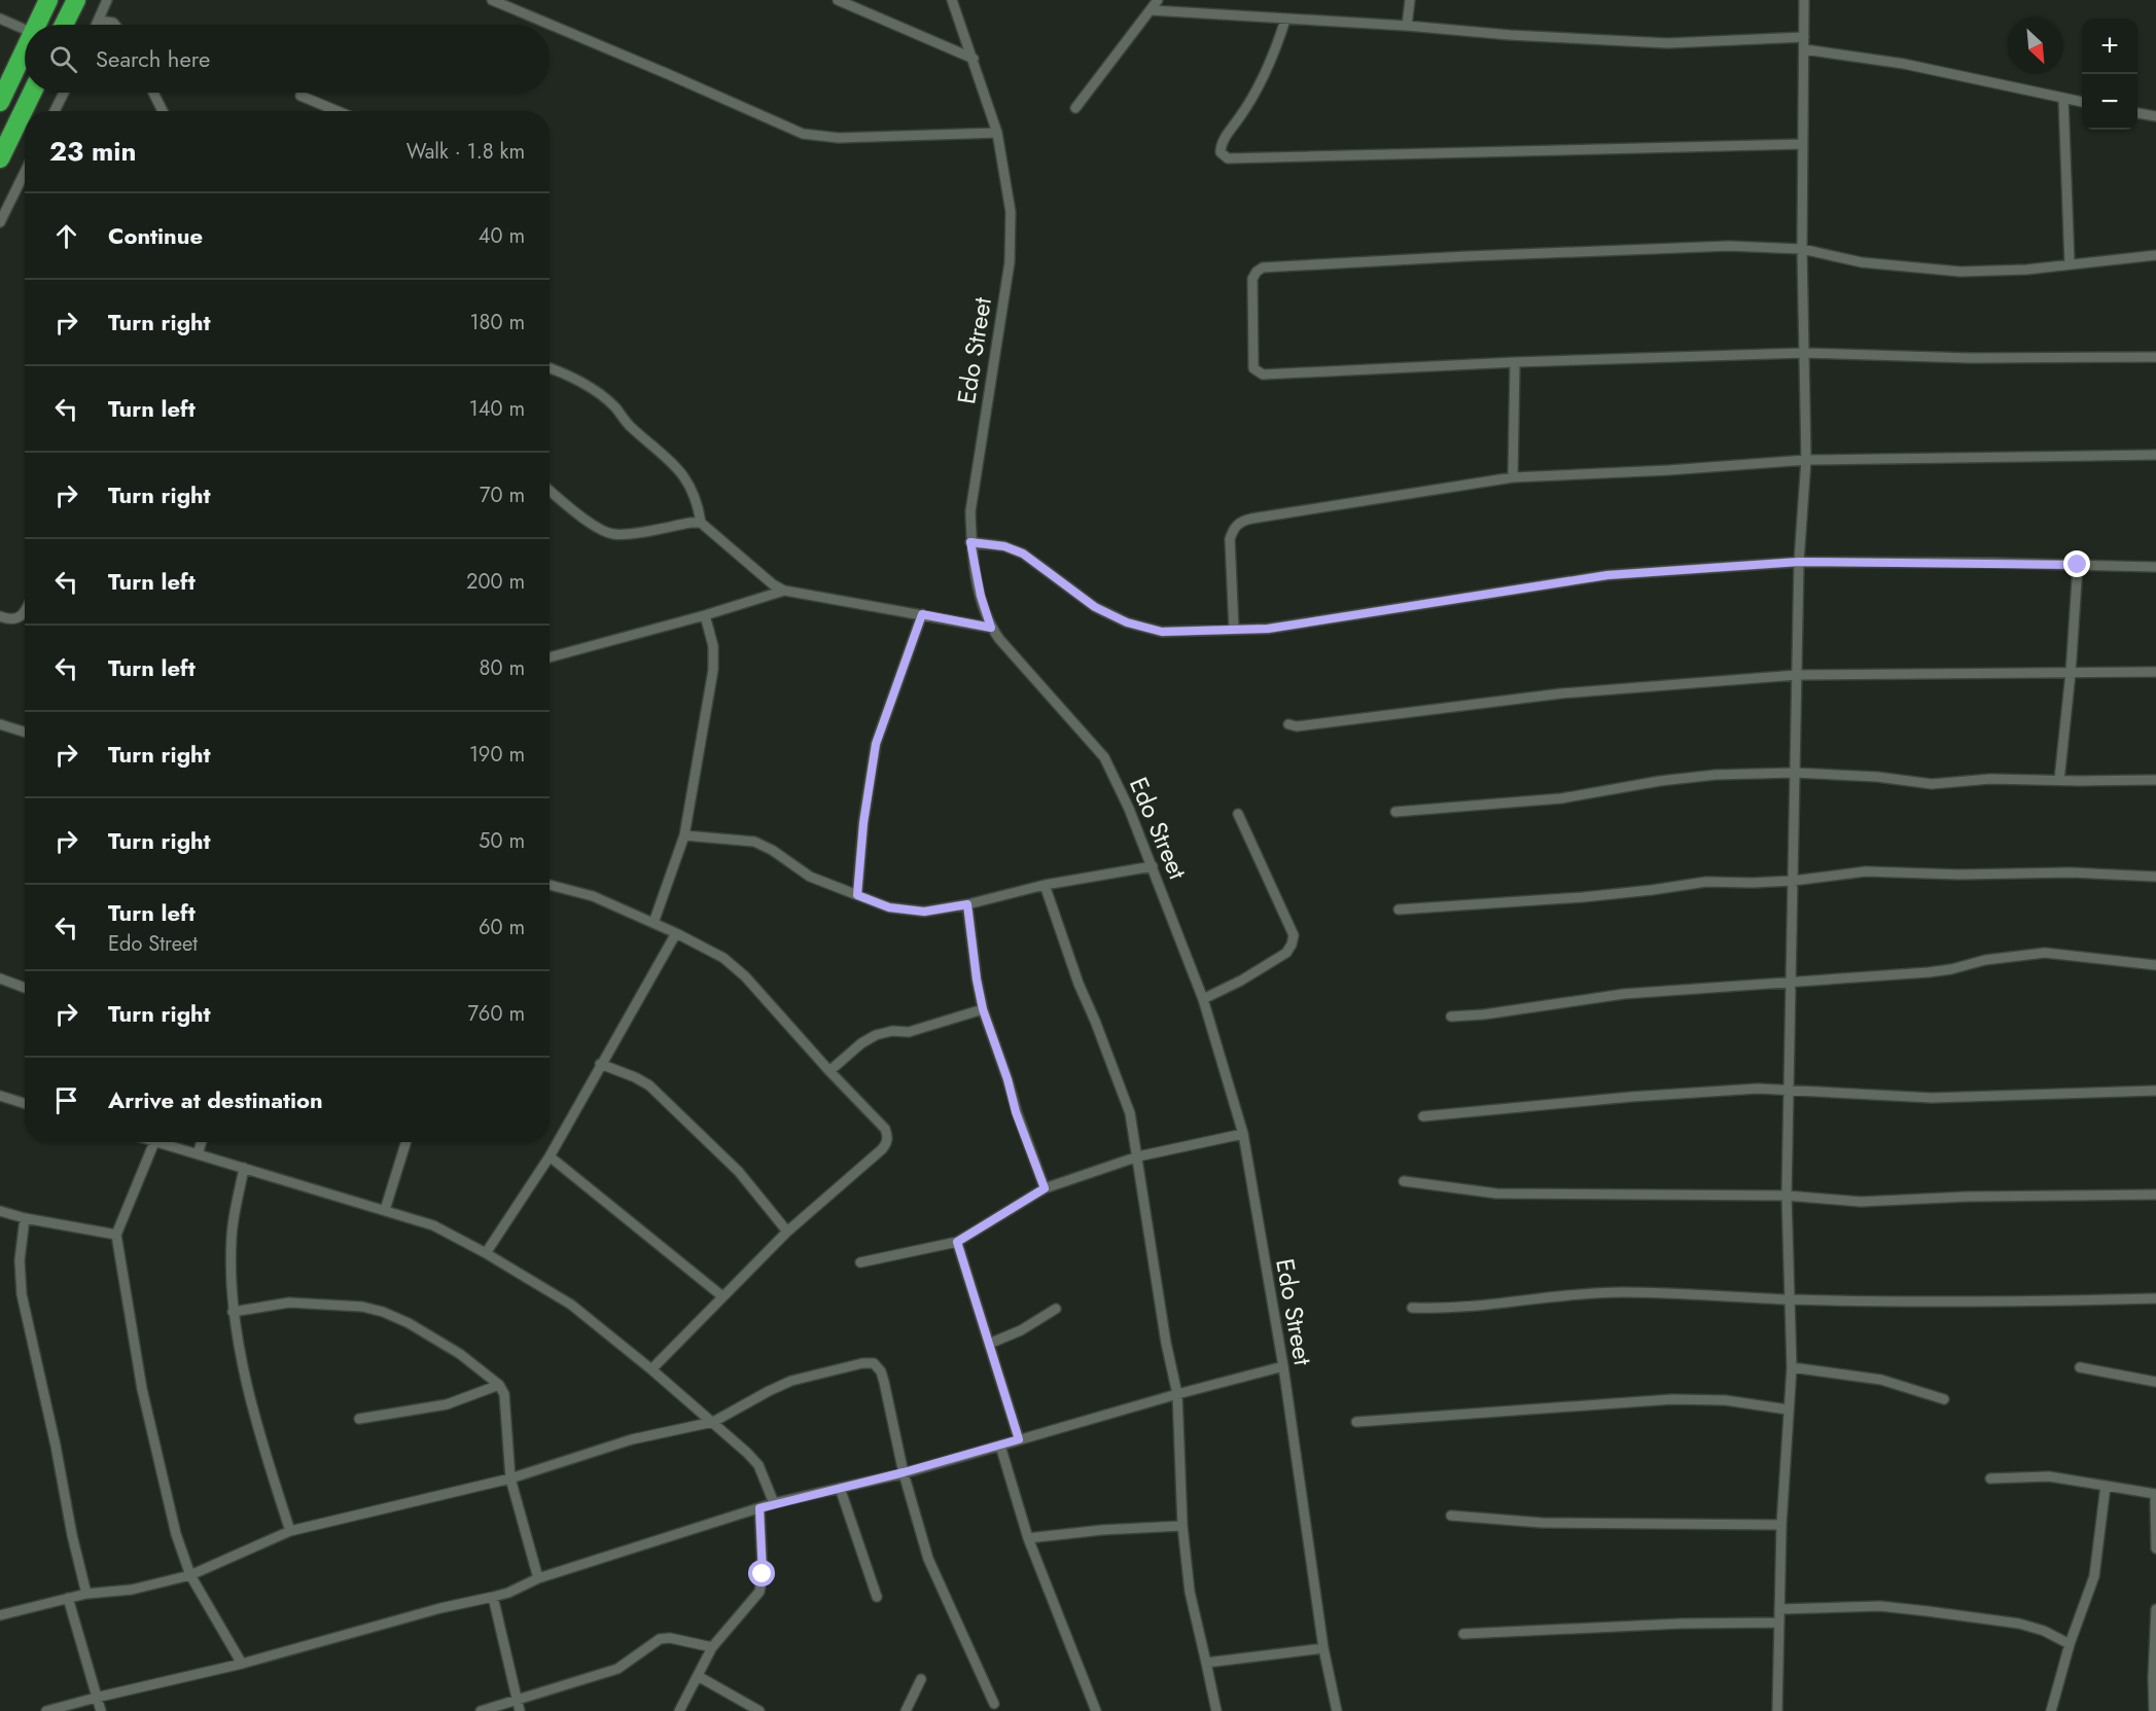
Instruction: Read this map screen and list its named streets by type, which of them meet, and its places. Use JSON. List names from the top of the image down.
{
  "streets": {
    "street": ["Edo Street"]
  },
  "north": "bottom right",
  "page": {
    "map_buttons": ["+", "−"],
    "search": "Search here",
    "heading": ["23 min", "Walk · 1.8 km"],
    "list": [
      ["Continue", "40 m"],
      ["Turn right", "180 m"],
      ["Turn left", "140 m"],
      ["Turn right", "70 m"],
      ["Turn left", "200 m"],
      ["Turn left", "80 m"],
      ["Turn right", "190 m"],
      ["Turn right", "50 m"],
      ["Turn left", "Edo Street", "60 m"],
      ["Turn right", "760 m"],
      "Arrive at destination"
    ]
  }
}
